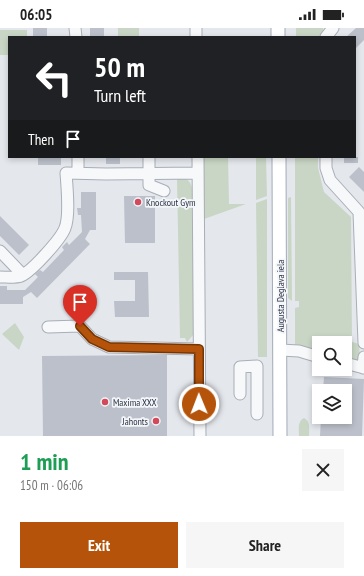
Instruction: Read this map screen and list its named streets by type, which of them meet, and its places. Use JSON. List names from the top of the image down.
{
  "streets": {
    "main road": ["Augusta Deglava iela"]
  },
  "places": ["Knockout Gym", "Maxima XXX", "Jahonts"],
  "page": {
    "status": "06:05",
    "turn": ["50 m", "Turn left"],
    "then": "Then",
    "heading": ["1 min", "150 m · 06:06"],
    "buttons": ["Exit", "Share"]
  }
}
